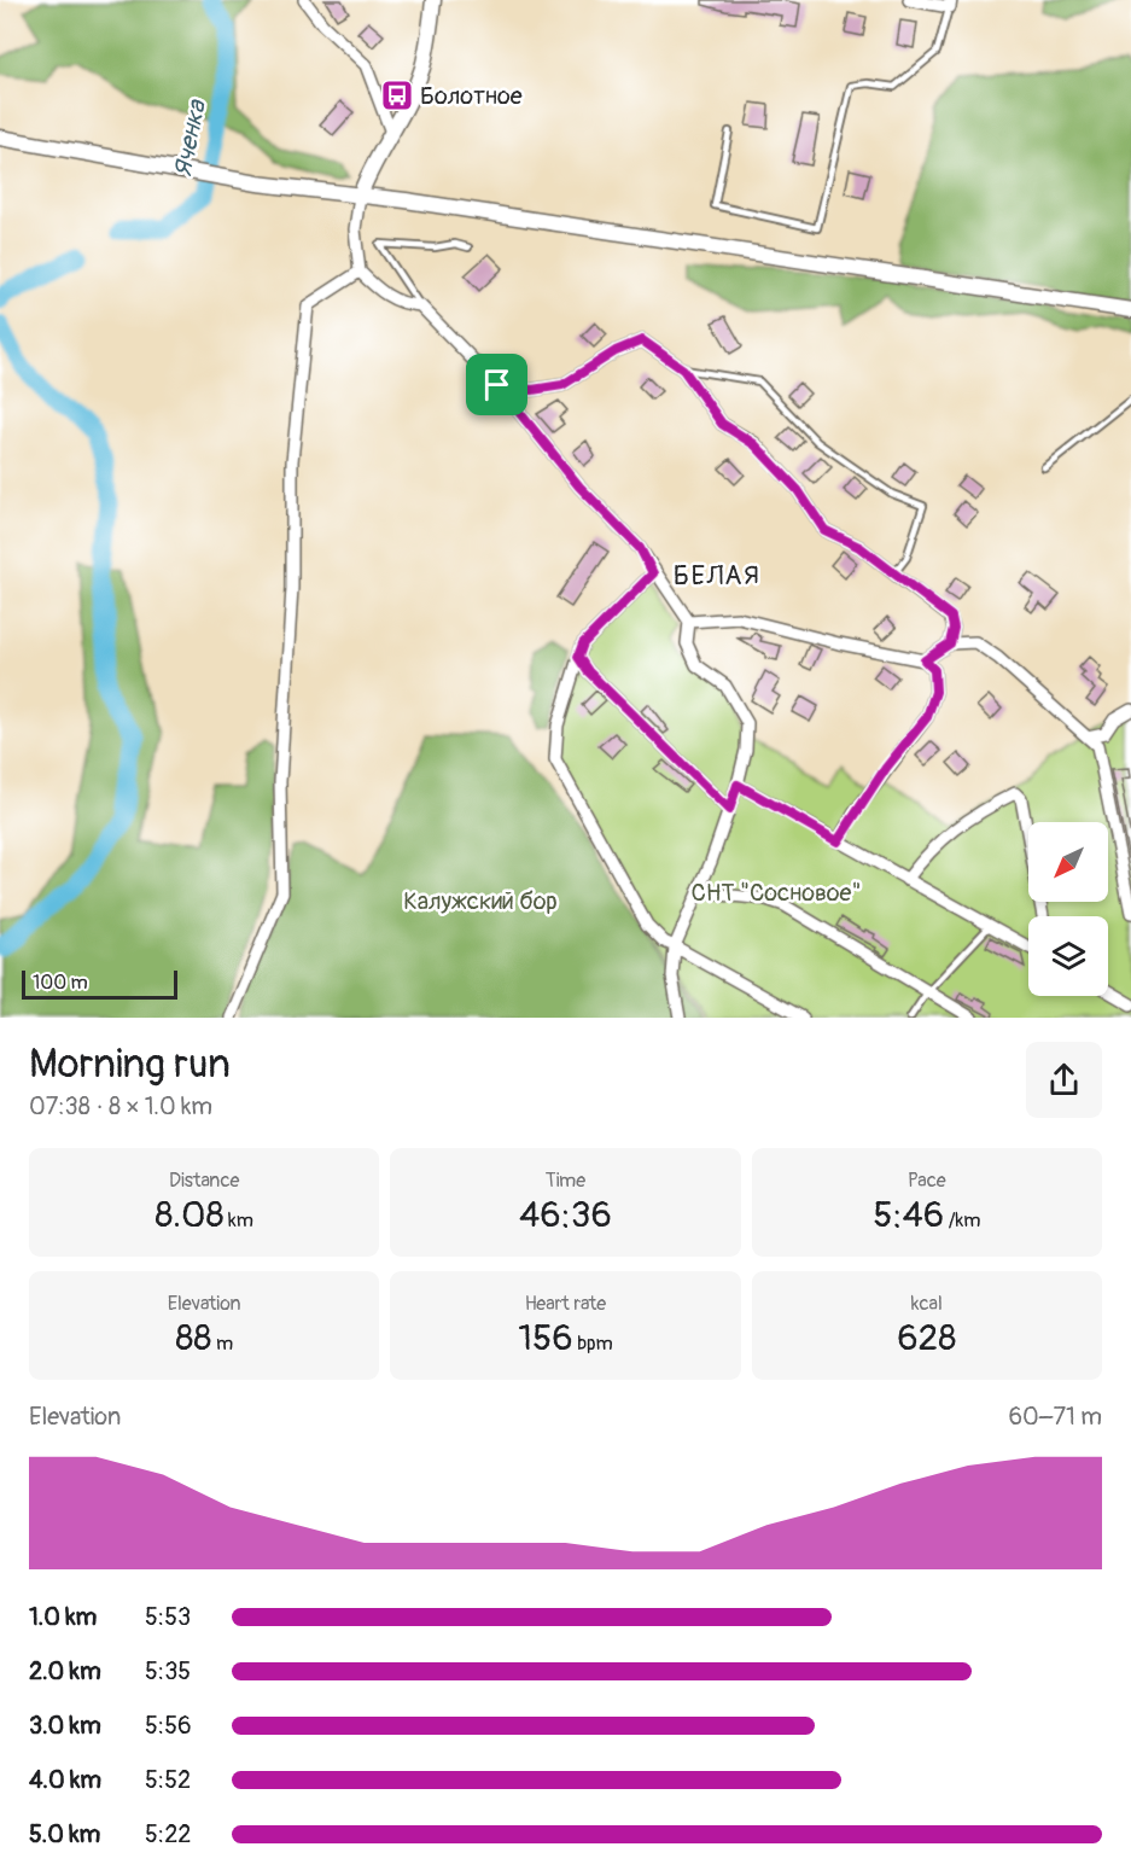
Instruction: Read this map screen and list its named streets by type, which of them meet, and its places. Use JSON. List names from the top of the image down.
{
  "districts": ["БЕЛАЯ"],
  "water": ["Яченка"],
  "parks": ["СНТ \"Сосновое\"", "Калужский бор"],
  "places": {
    "bus stop": ["Болотное"]
  },
  "scale_bar": "100 m",
  "north": "bottom left",
  "page": {
    "scale": "100 m",
    "heading": ["Morning run", "07:38 · 8 × 1.0 km"],
    "stats": [
      ["Distance", "8.08 km"],
      ["Time", "46:36"],
      ["Pace", "5:46 /km"],
      ["Elevation", "88 m"],
      ["Heart rate", "156 bpm"],
      ["kcal", "628"]
    ],
    "chart": ["Elevation", "60–71 m"],
    "list": [
      {
        "name": "1.0 km",
        "note": "5:53"
      },
      {
        "name": "2.0 km",
        "note": "5:35"
      },
      {
        "name": "3.0 km",
        "note": "5:56"
      },
      {
        "name": "4.0 km",
        "note": "5:52"
      },
      {
        "name": "5.0 km",
        "note": "5:22"
      }
    ]
  }
}
